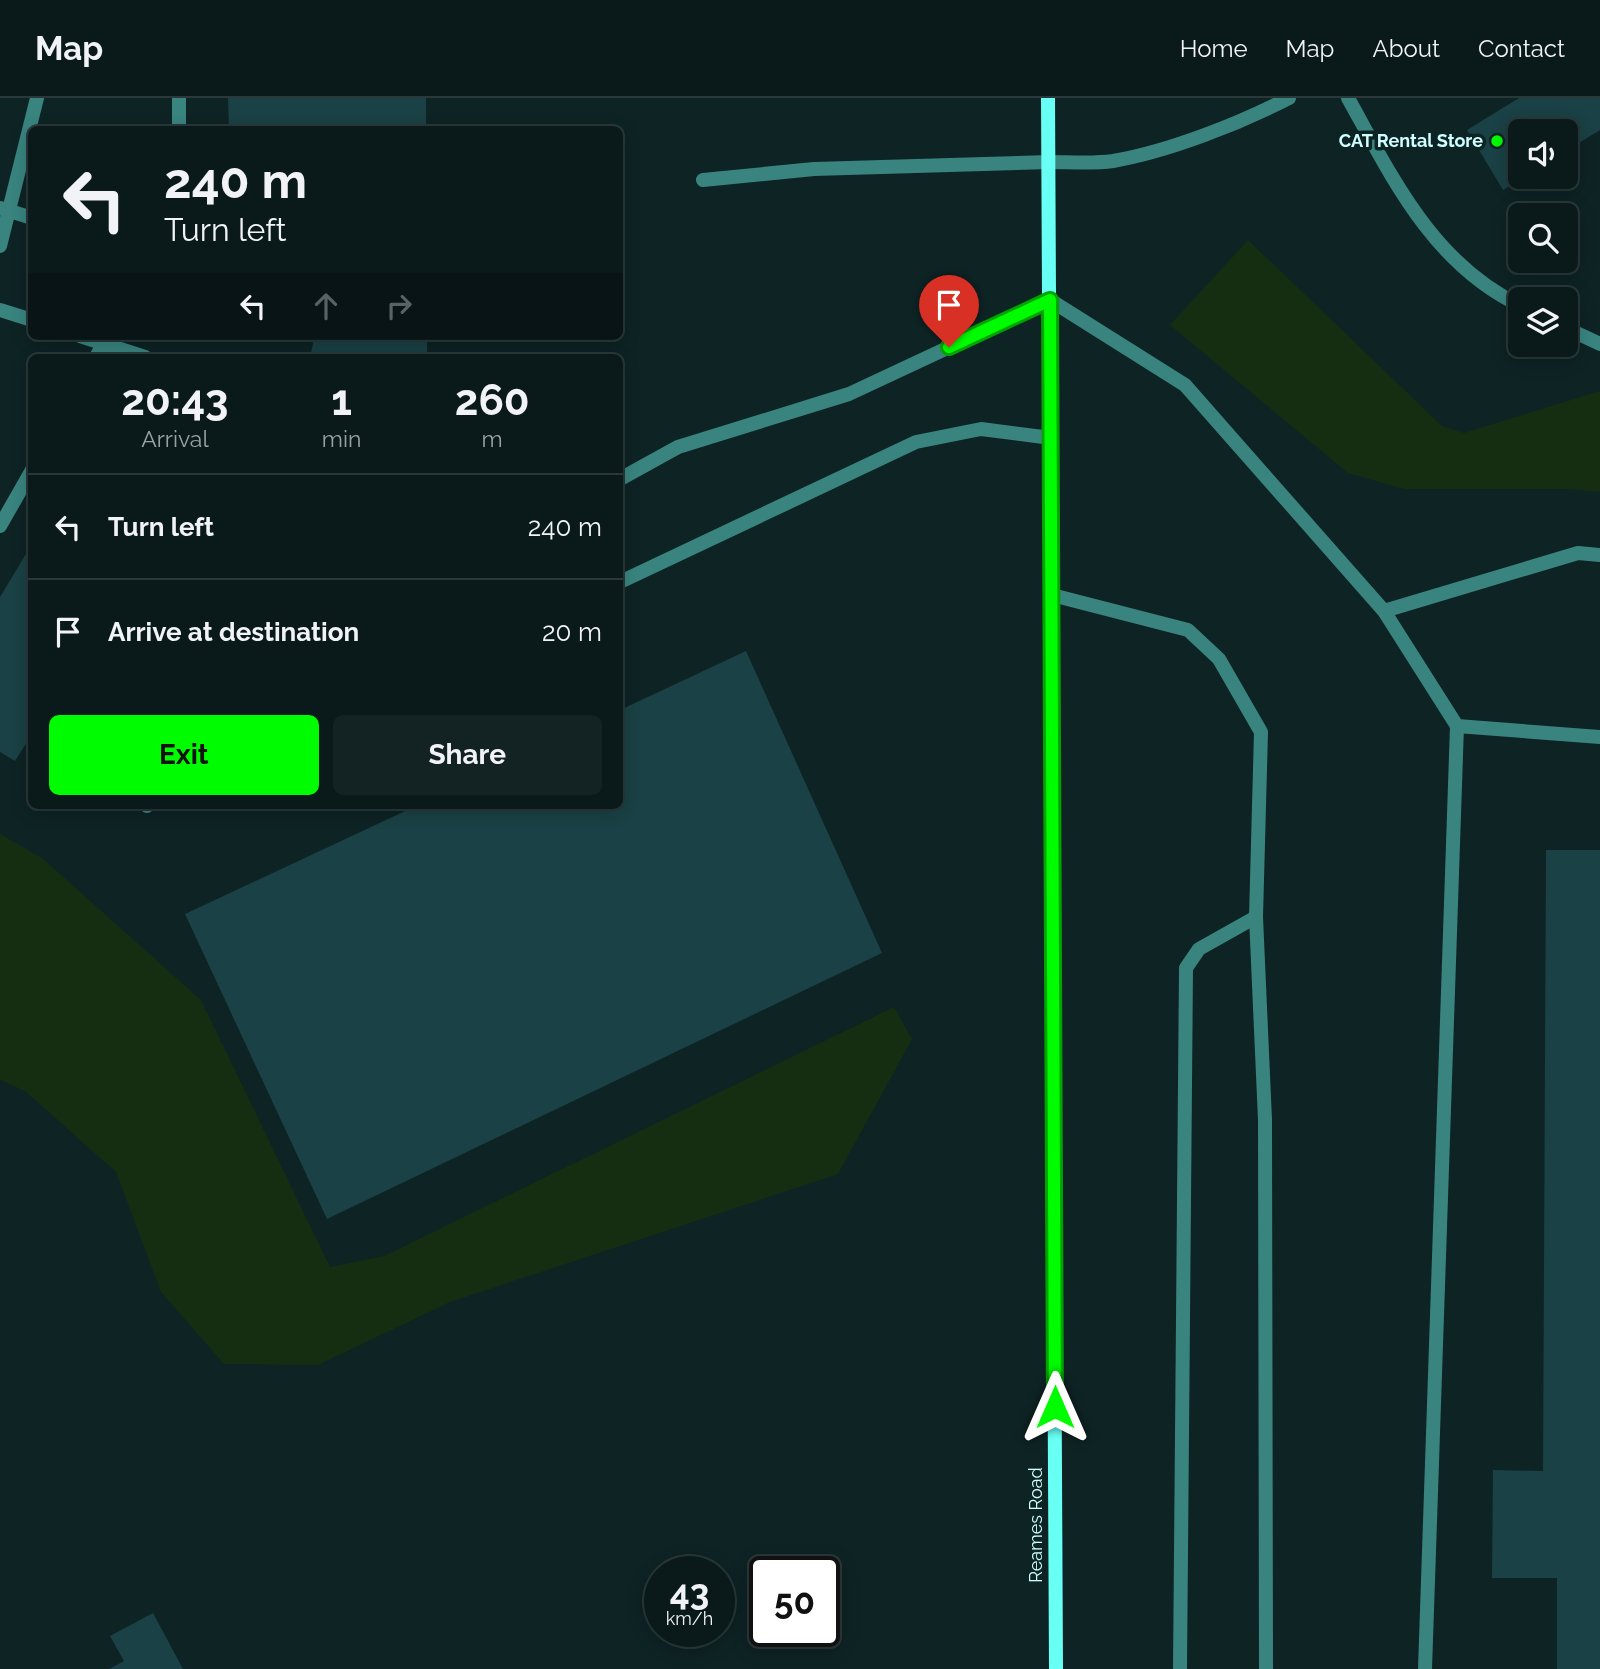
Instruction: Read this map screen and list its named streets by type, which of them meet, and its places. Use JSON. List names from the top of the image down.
{
  "streets": {
    "main road": ["Reames Road"]
  },
  "places": ["CAT Rental Store"],
  "page": {
    "header": "Map",
    "nav": [
      "Home",
      "Map",
      "About",
      "Contact"
    ],
    "turn": ["240 m", "Turn left"],
    "eta": [
      "20:43",
      "Arrival",
      "1",
      "min",
      "260",
      "m"
    ],
    "list": [
      {
        "name": "Turn left",
        "value": "240 m"
      },
      {
        "name": "Arrive at destination",
        "value": "20 m"
      }
    ],
    "buttons": ["Exit", "Share"],
    "speed": "43 km/h",
    "limit": "50"
  }
}
